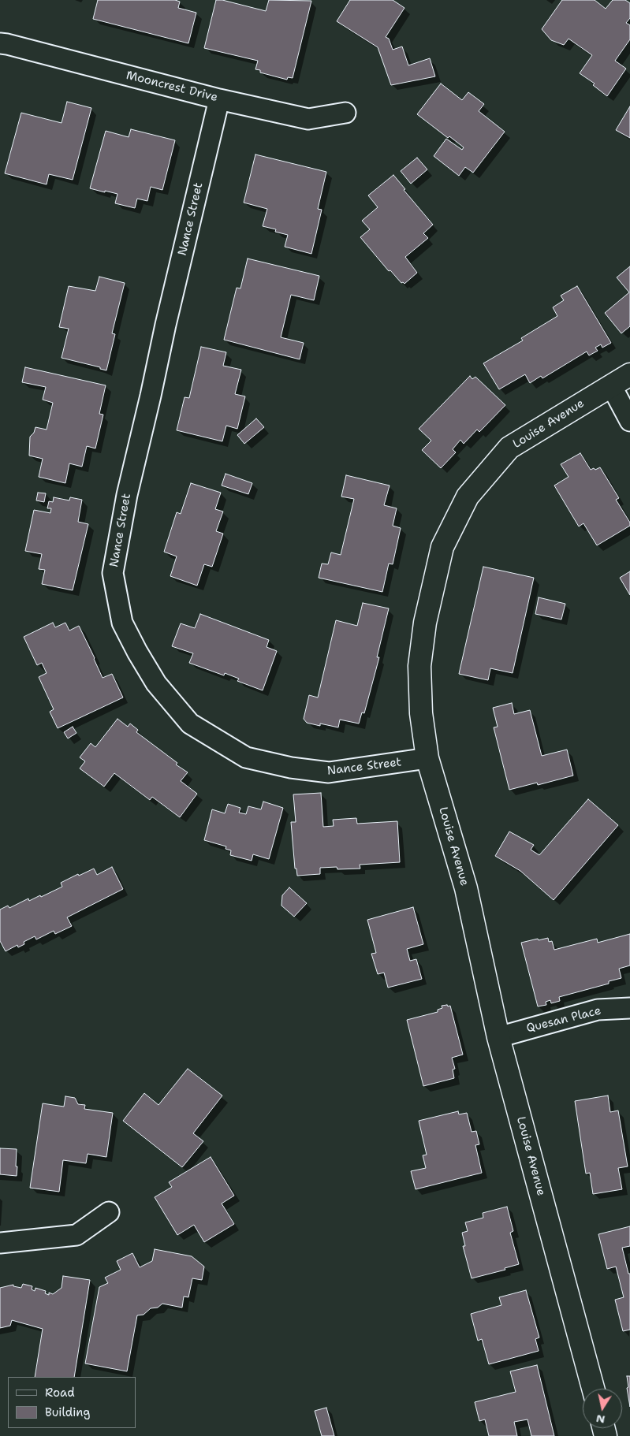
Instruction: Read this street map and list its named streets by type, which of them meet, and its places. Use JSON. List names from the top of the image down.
{
  "streets": {
    "street": [
      "Mooncrest Drive",
      "Nance Street",
      "Louise Avenue",
      "Quesan Place"
    ]
  },
  "crossings": [
    ["Mooncrest Drive", "Nance Street"],
    ["Nance Street", "Louise Avenue"],
    ["Louise Avenue", "Quesan Place"]
  ],
  "legend": ["Road", "Building"],
  "north": "bottom"
}
